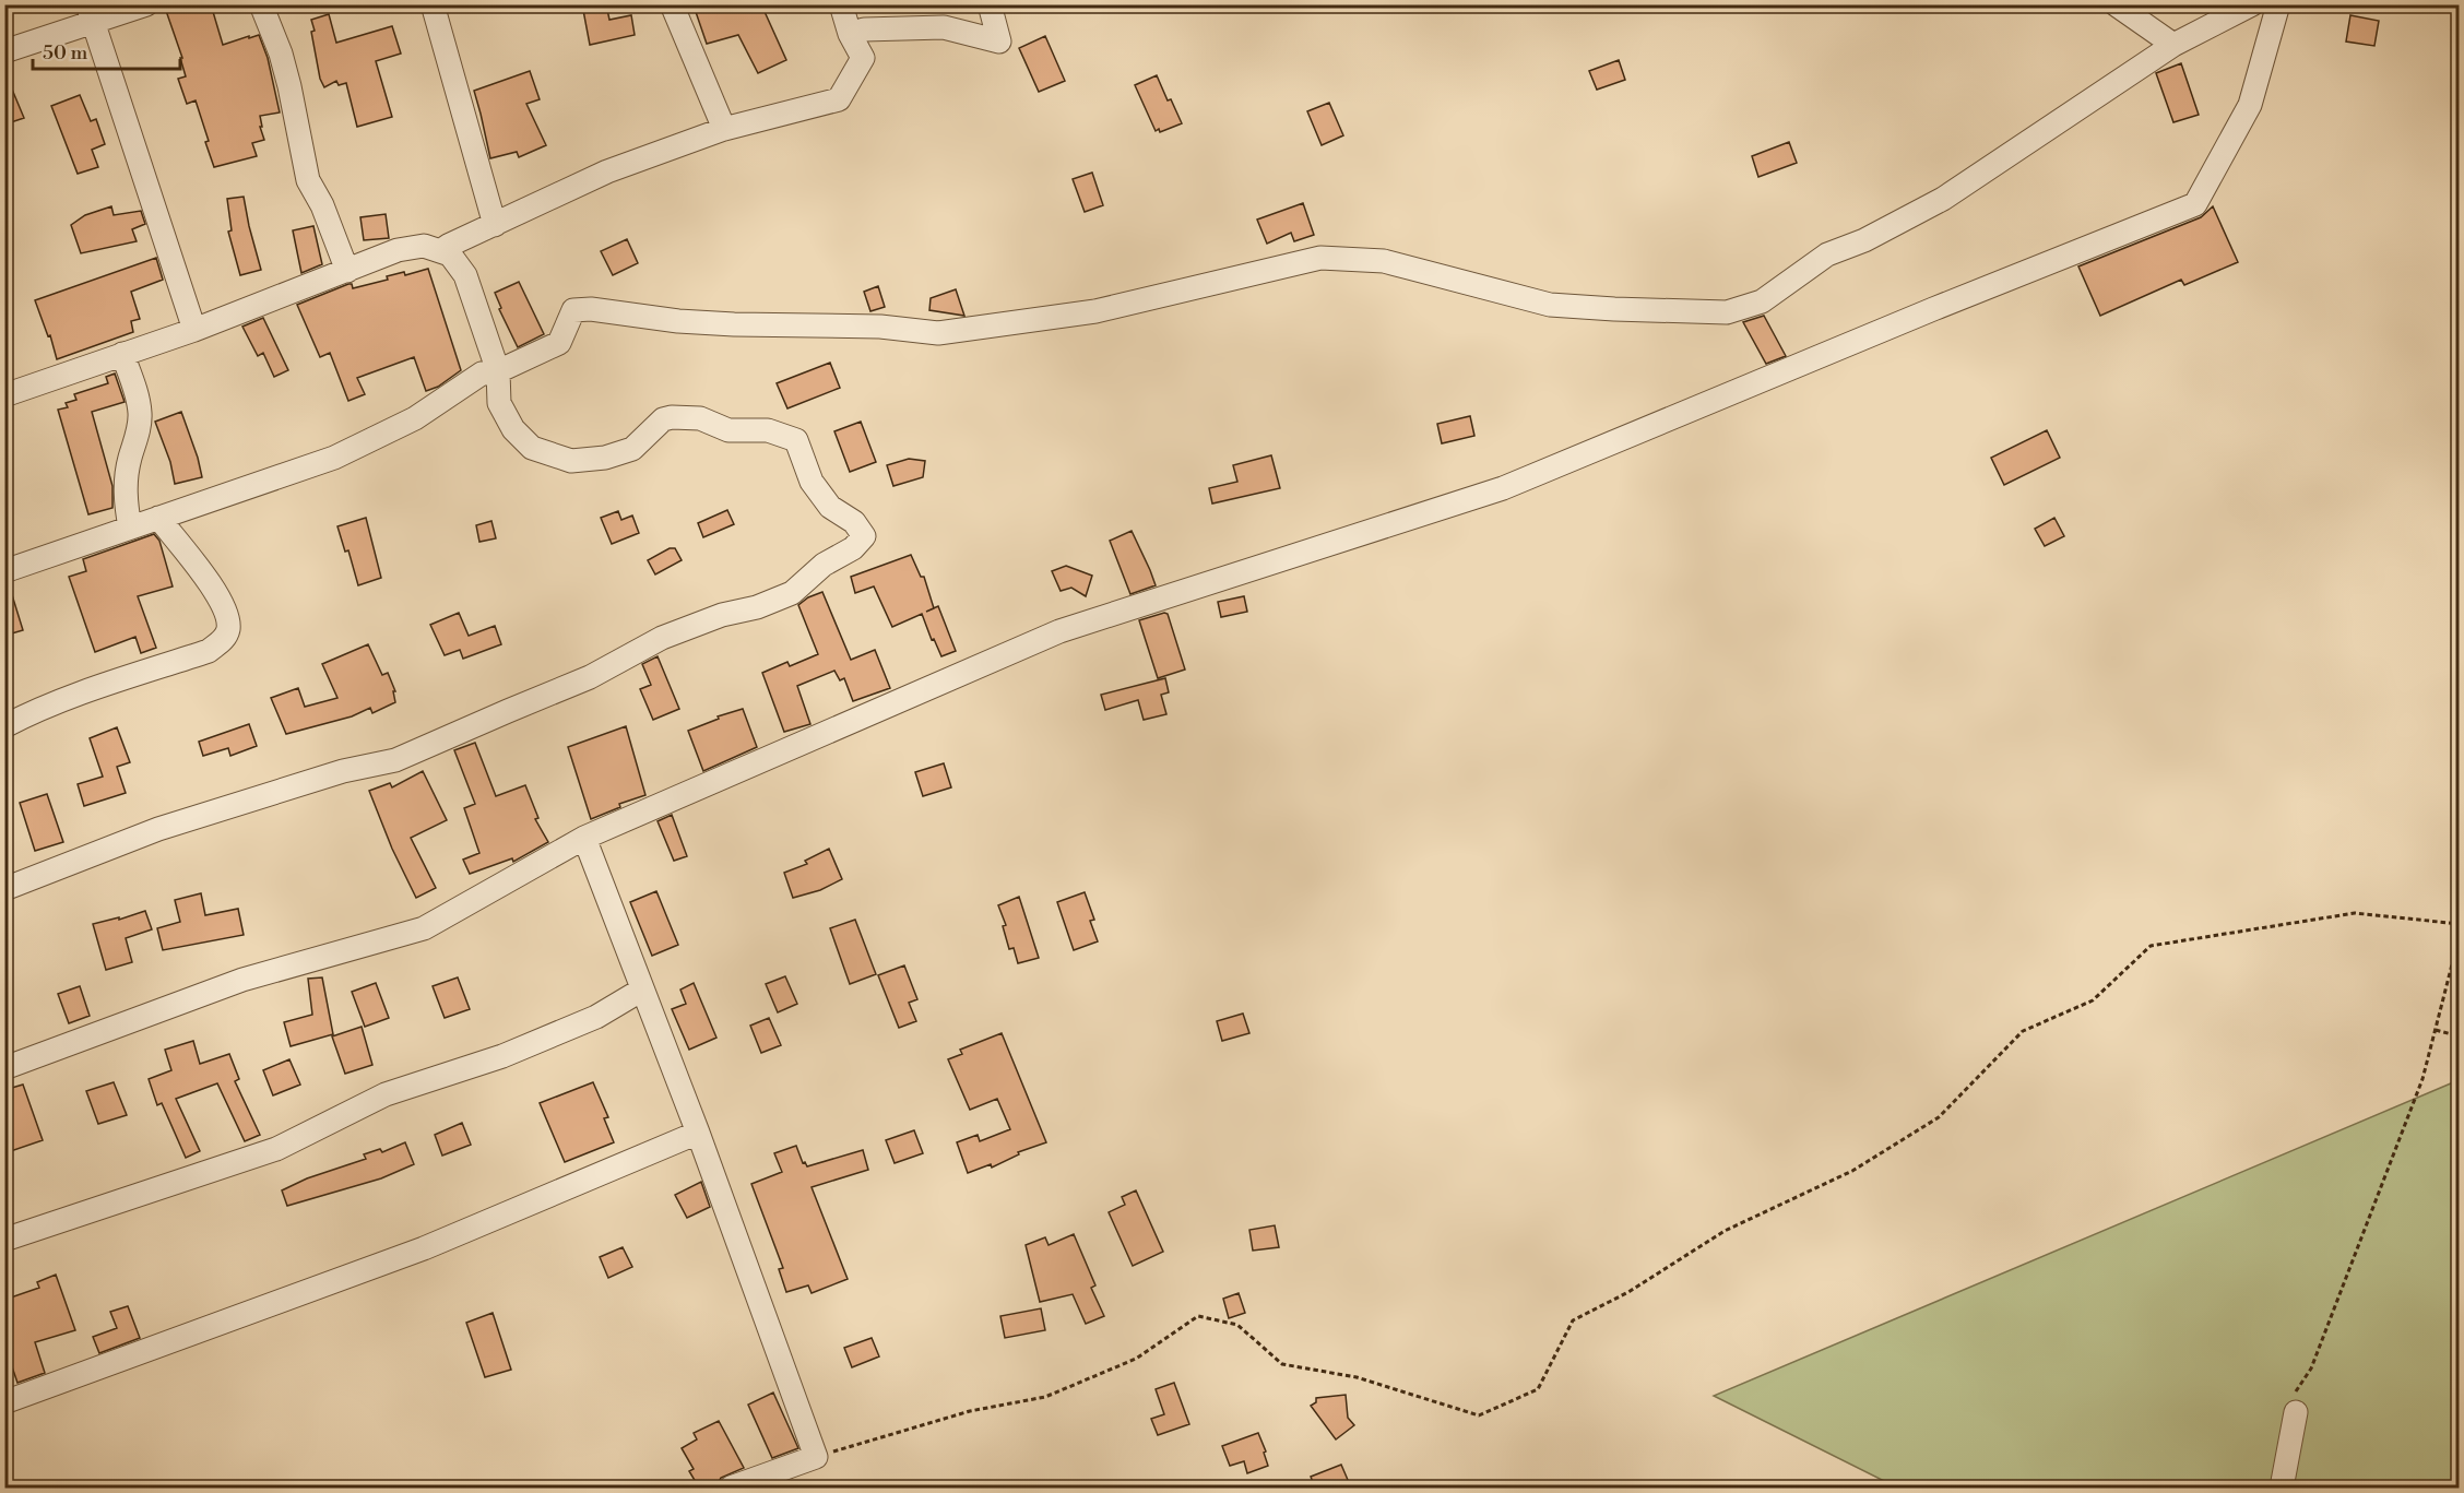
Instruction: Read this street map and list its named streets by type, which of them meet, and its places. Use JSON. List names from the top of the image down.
{
  "scale_bar": "50 m"
}
